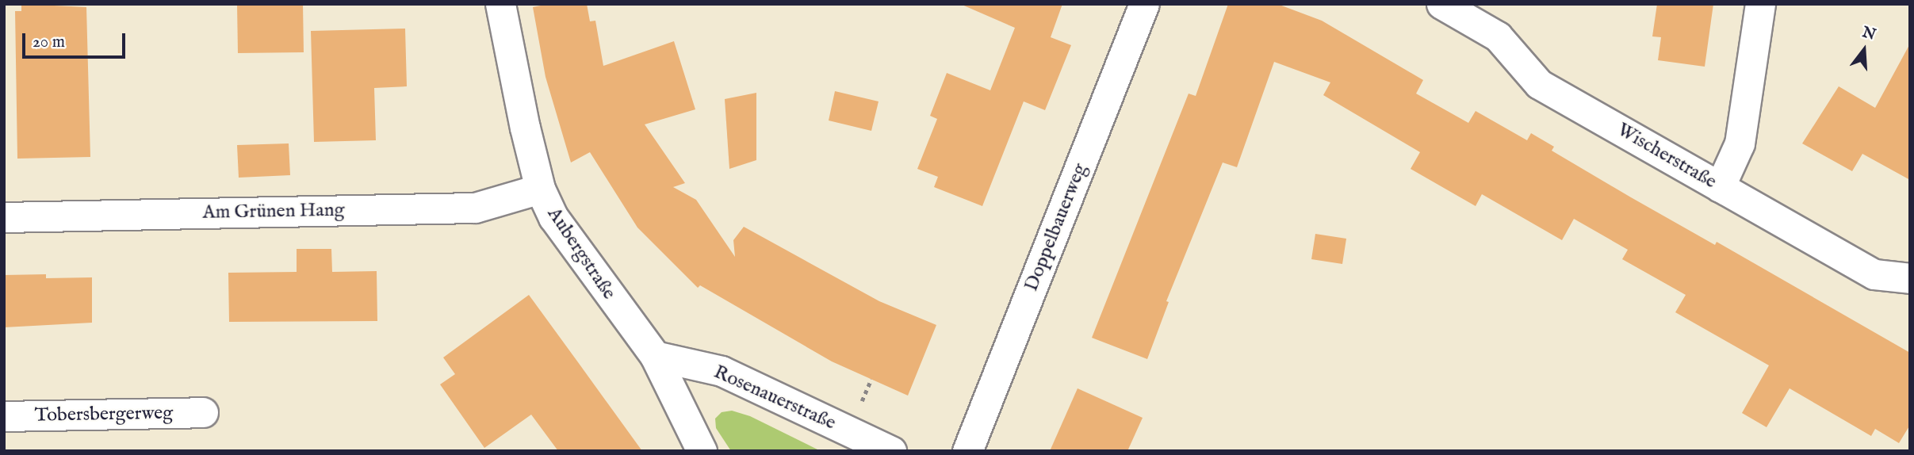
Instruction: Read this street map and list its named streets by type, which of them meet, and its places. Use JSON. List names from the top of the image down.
{
  "streets": {
    "street": [
      "Wischerstraße",
      "Am Grünen Hang",
      "Doppelbauerweg",
      "Aubergstraße",
      "Rosenauerstraße",
      "Tobersbergerweg"
    ]
  },
  "crossings": [
    ["Am Grünen Hang", "Aubergstraße"],
    ["Aubergstraße", "Rosenauerstraße"]
  ],
  "scale_bar": "20 m",
  "north": "top"
}
